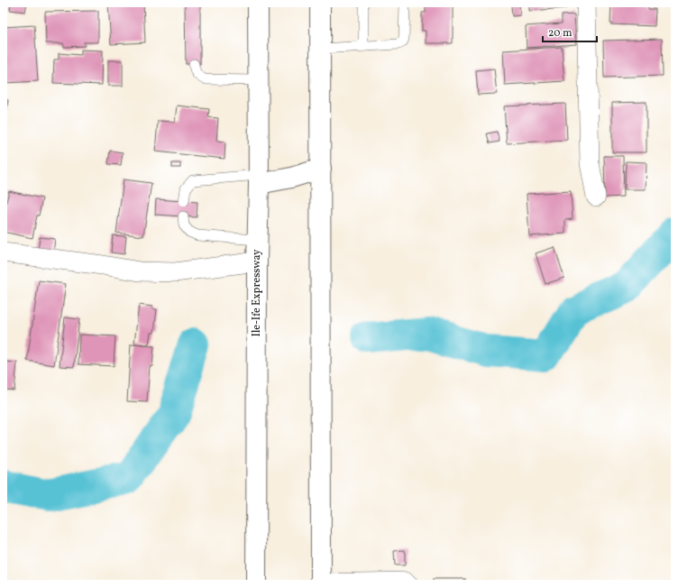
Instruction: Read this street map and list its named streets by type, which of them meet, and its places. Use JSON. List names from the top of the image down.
{
  "streets": {
    "highway": ["Ile-Ife Expressway"]
  },
  "scale_bar": "20 m"
}
